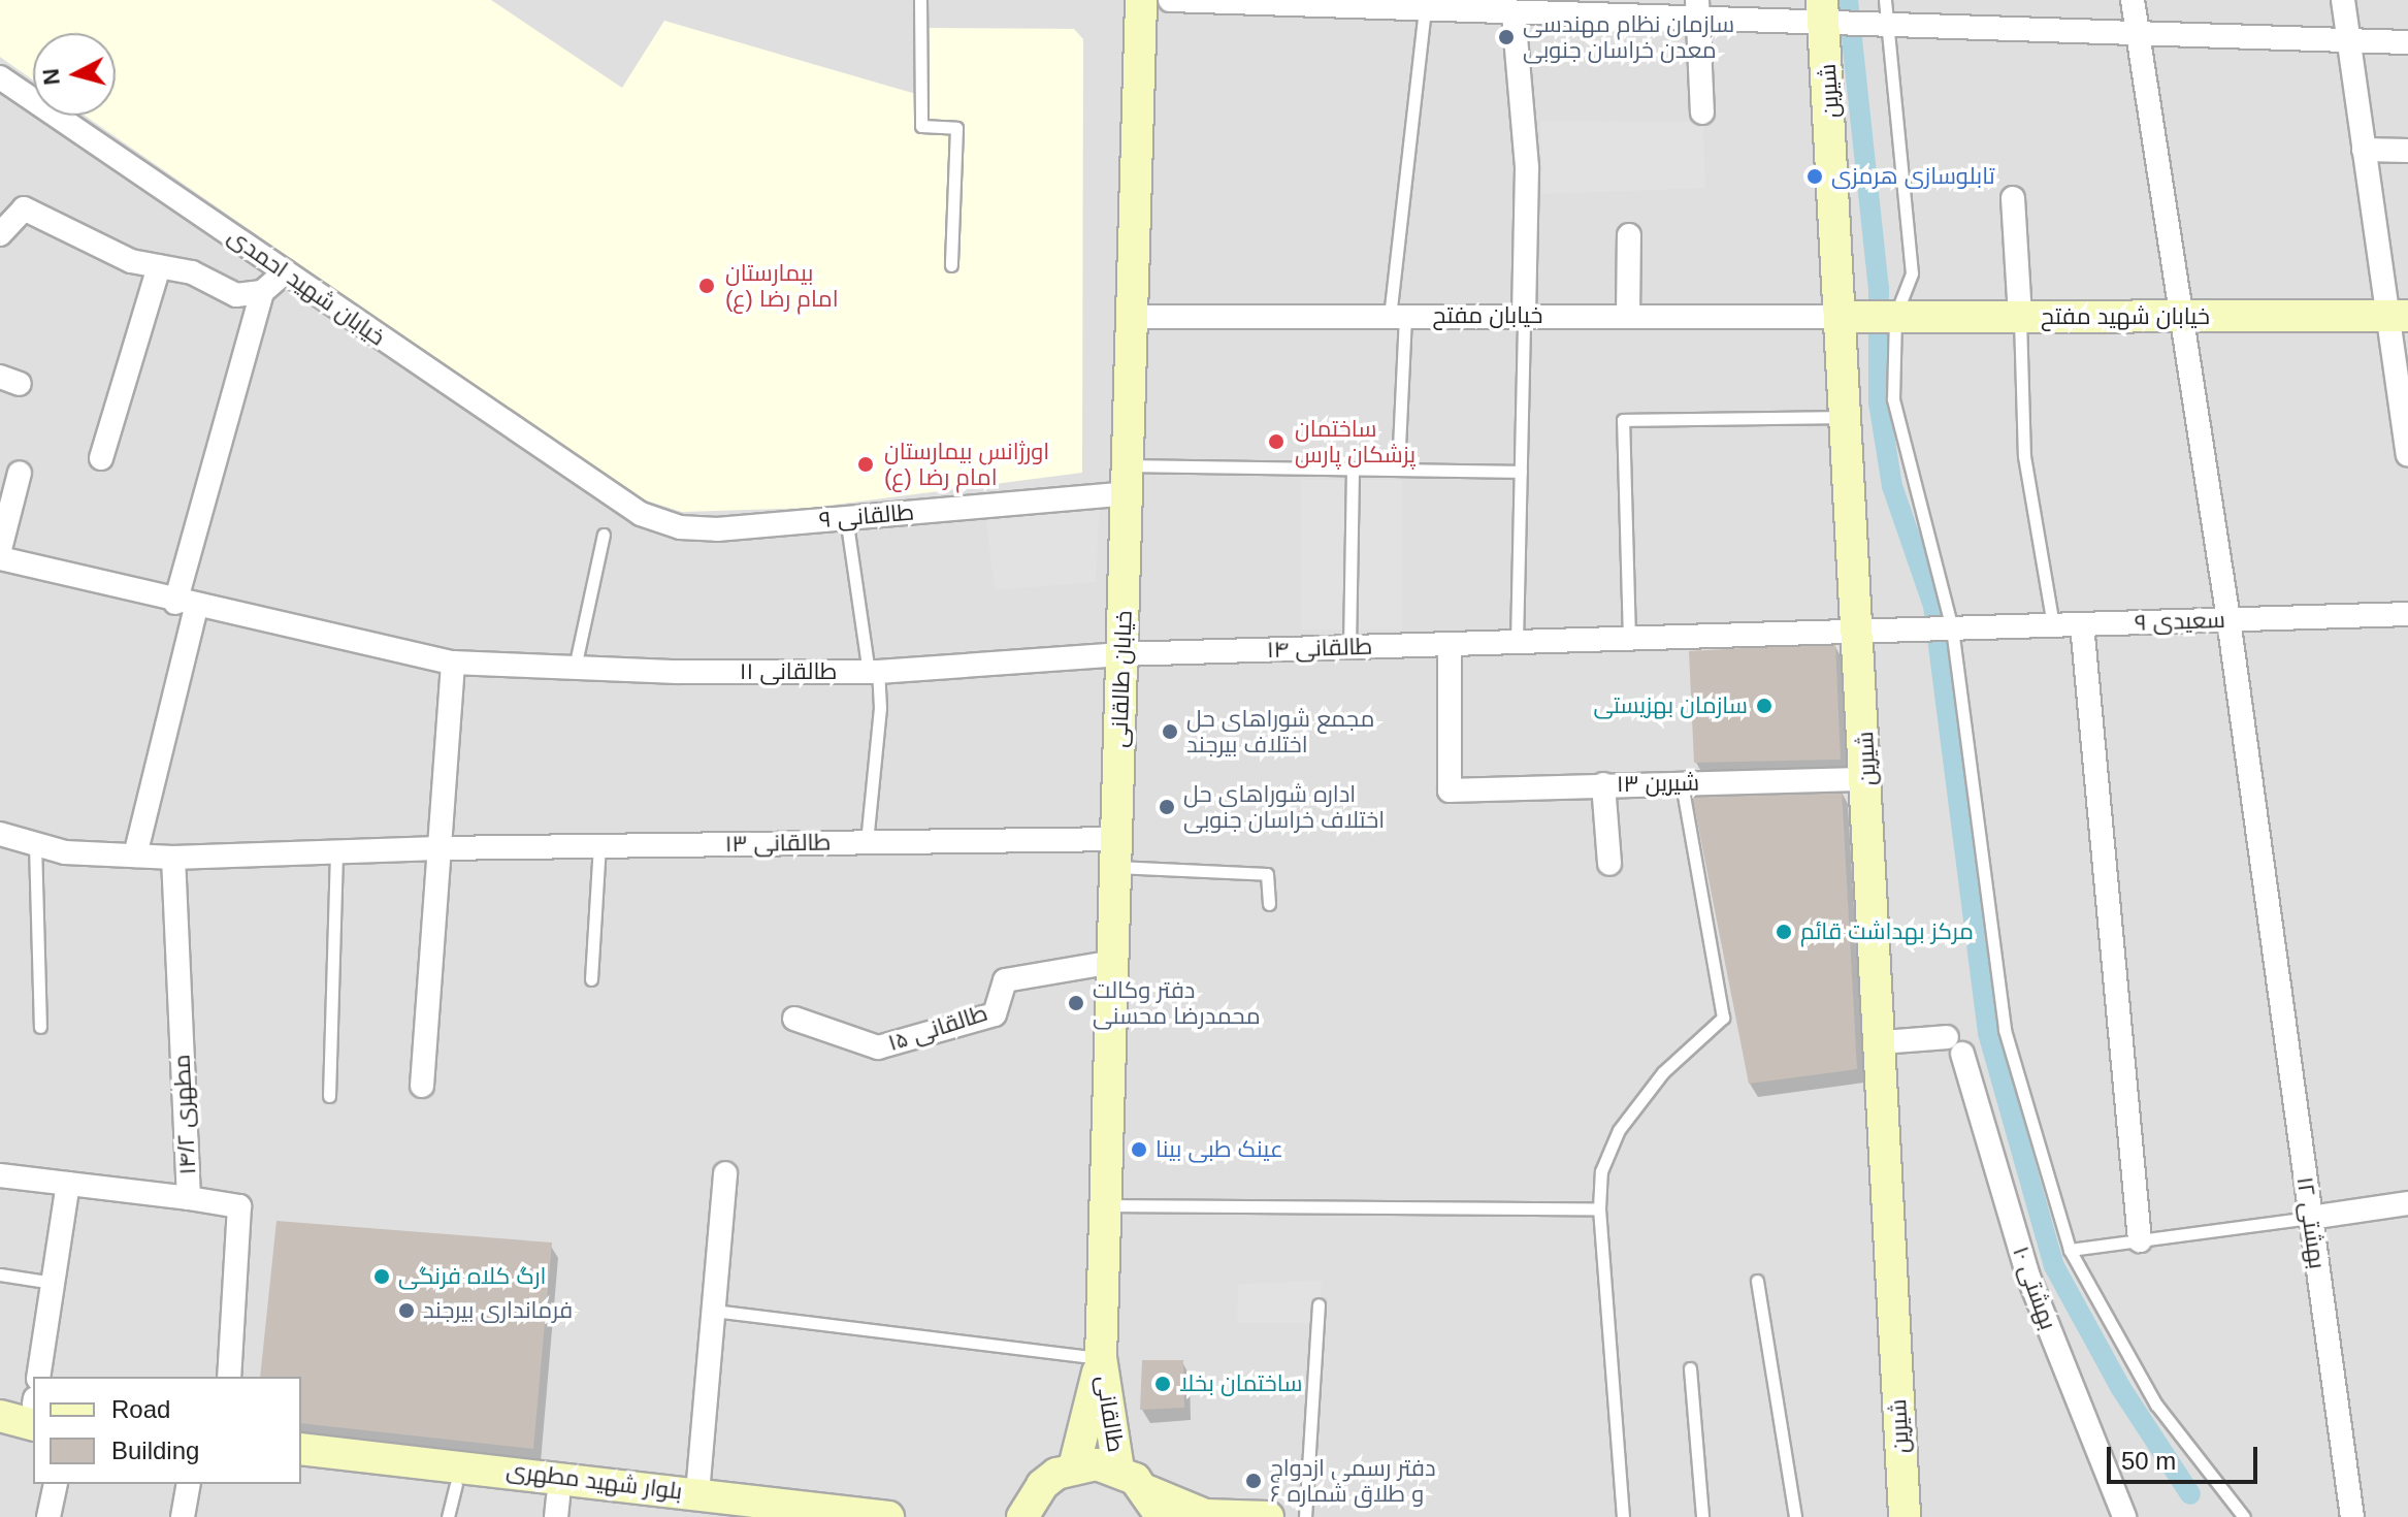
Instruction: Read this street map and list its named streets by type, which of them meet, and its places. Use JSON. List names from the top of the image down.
{
  "streets": {
    "main road": [
      "شیرین",
      "خیابان شهید مفتح",
      "خیابان طالقانی",
      "طالقانی",
      "بلوار شهید مطهری"
    ],
    "street": [
      "خیابان شهید احمدی",
      "خیابان مفتح",
      "طالقانی ۹",
      "سعیدی ۹",
      "طالقانی ۱۴",
      "طالقانی ۱۱",
      "شیرین ۱۳",
      "طالقانی ۱۳",
      "طالقانی ۱۵",
      "مطهری ۱۴/۲",
      "بهشتی ۱۲",
      "بهشتی ۱۰"
    ]
  },
  "crossings": [
    ["شیرین", "خیابان مفتح"],
    ["شیرین", "خیابان شهید مفتح"],
    ["شیرین", "سعیدی ۹"],
    ["شیرین", "شیرین ۱۳"],
    ["شیرین", "بهشتی ۱۰"],
    ["خیابان شهید احمدی", "طالقانی ۹"],
    ["خیابان مفتح", "خیابان شهید مفتح"],
    ["خیابان مفتح", "خیابان طالقانی"],
    ["خیابان شهید مفتح", "بهشتی ۱۲"],
    ["طالقانی ۹", "خیابان طالقانی"],
    ["سعیدی ۹", "طالقانی ۱۴"],
    ["سعیدی ۹", "بهشتی ۱۲"],
    ["طالقانی ۱۴", "طالقانی ۱۱"],
    ["طالقانی ۱۴", "خیابان طالقانی"],
    ["طالقانی ۱۴", "شیرین ۱۳"],
    ["طالقانی ۱۱", "خیابان طالقانی"],
    ["خیابان طالقانی", "طالقانی ۱۳"],
    ["خیابان طالقانی", "طالقانی ۱۵"],
    ["خیابان طالقانی", "طالقانی"],
    ["طالقانی ۱۳", "مطهری ۱۴/۲"]
  ],
  "places": [
    "سازمان نظام مهندسی معدن خراسان جنوبی",
    "تابلوسازی هرمزی",
    "بیمارستان امام رضا (ع)",
    "ساختمان پزشکان پارس",
    "اورژانس بیمارستان امام رضا (ع)",
    "سازمان بهزیستی",
    "مجمع شوراهای حل اختلاف بیرجند",
    "اداره شوراهای حل اختلاف خراسان جنوبی",
    "مرکز بهداشت قائم",
    "دفتر وکالت محمدرضا محسنی",
    "عینک طبی بینا",
    "ارگ کلاه فرنگی",
    "فرمانداری بیرجند",
    "ساختمان بخلا",
    "دفتر رسمی ازدواج و طلاق شماره ۶"
  ],
  "legend": ["Road", "Building"],
  "scale_bar": "50 m",
  "north": "left"
}
